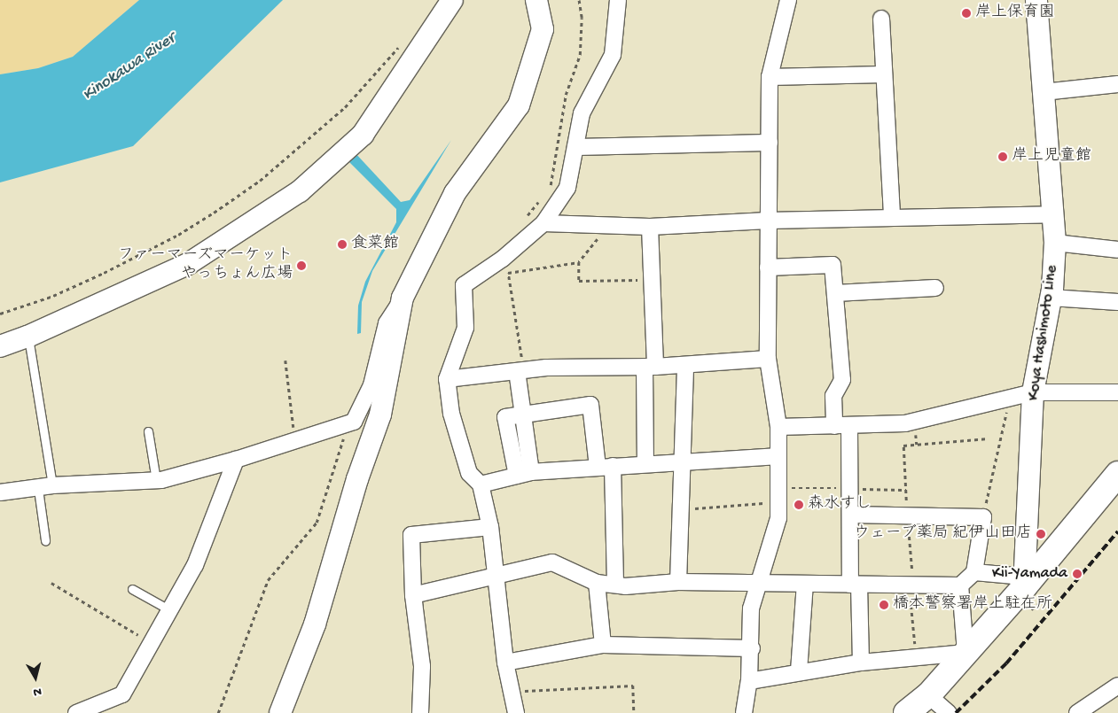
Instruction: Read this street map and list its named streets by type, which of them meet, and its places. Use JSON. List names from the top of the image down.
{
  "streets": {
    "street": ["Koya Hashimoto Line"]
  },
  "water": ["Kinokawa River"],
  "places": [
    "岸上保育園",
    "岸上児童館",
    "食菜館",
    "ファーマーズマーケット やっちょん広場",
    "森水すし",
    "ウェーブ薬局 紀伊山田店",
    "Kii-Yamada",
    "橋本警察署岸上駐在所"
  ],
  "north": "bottom"
}
